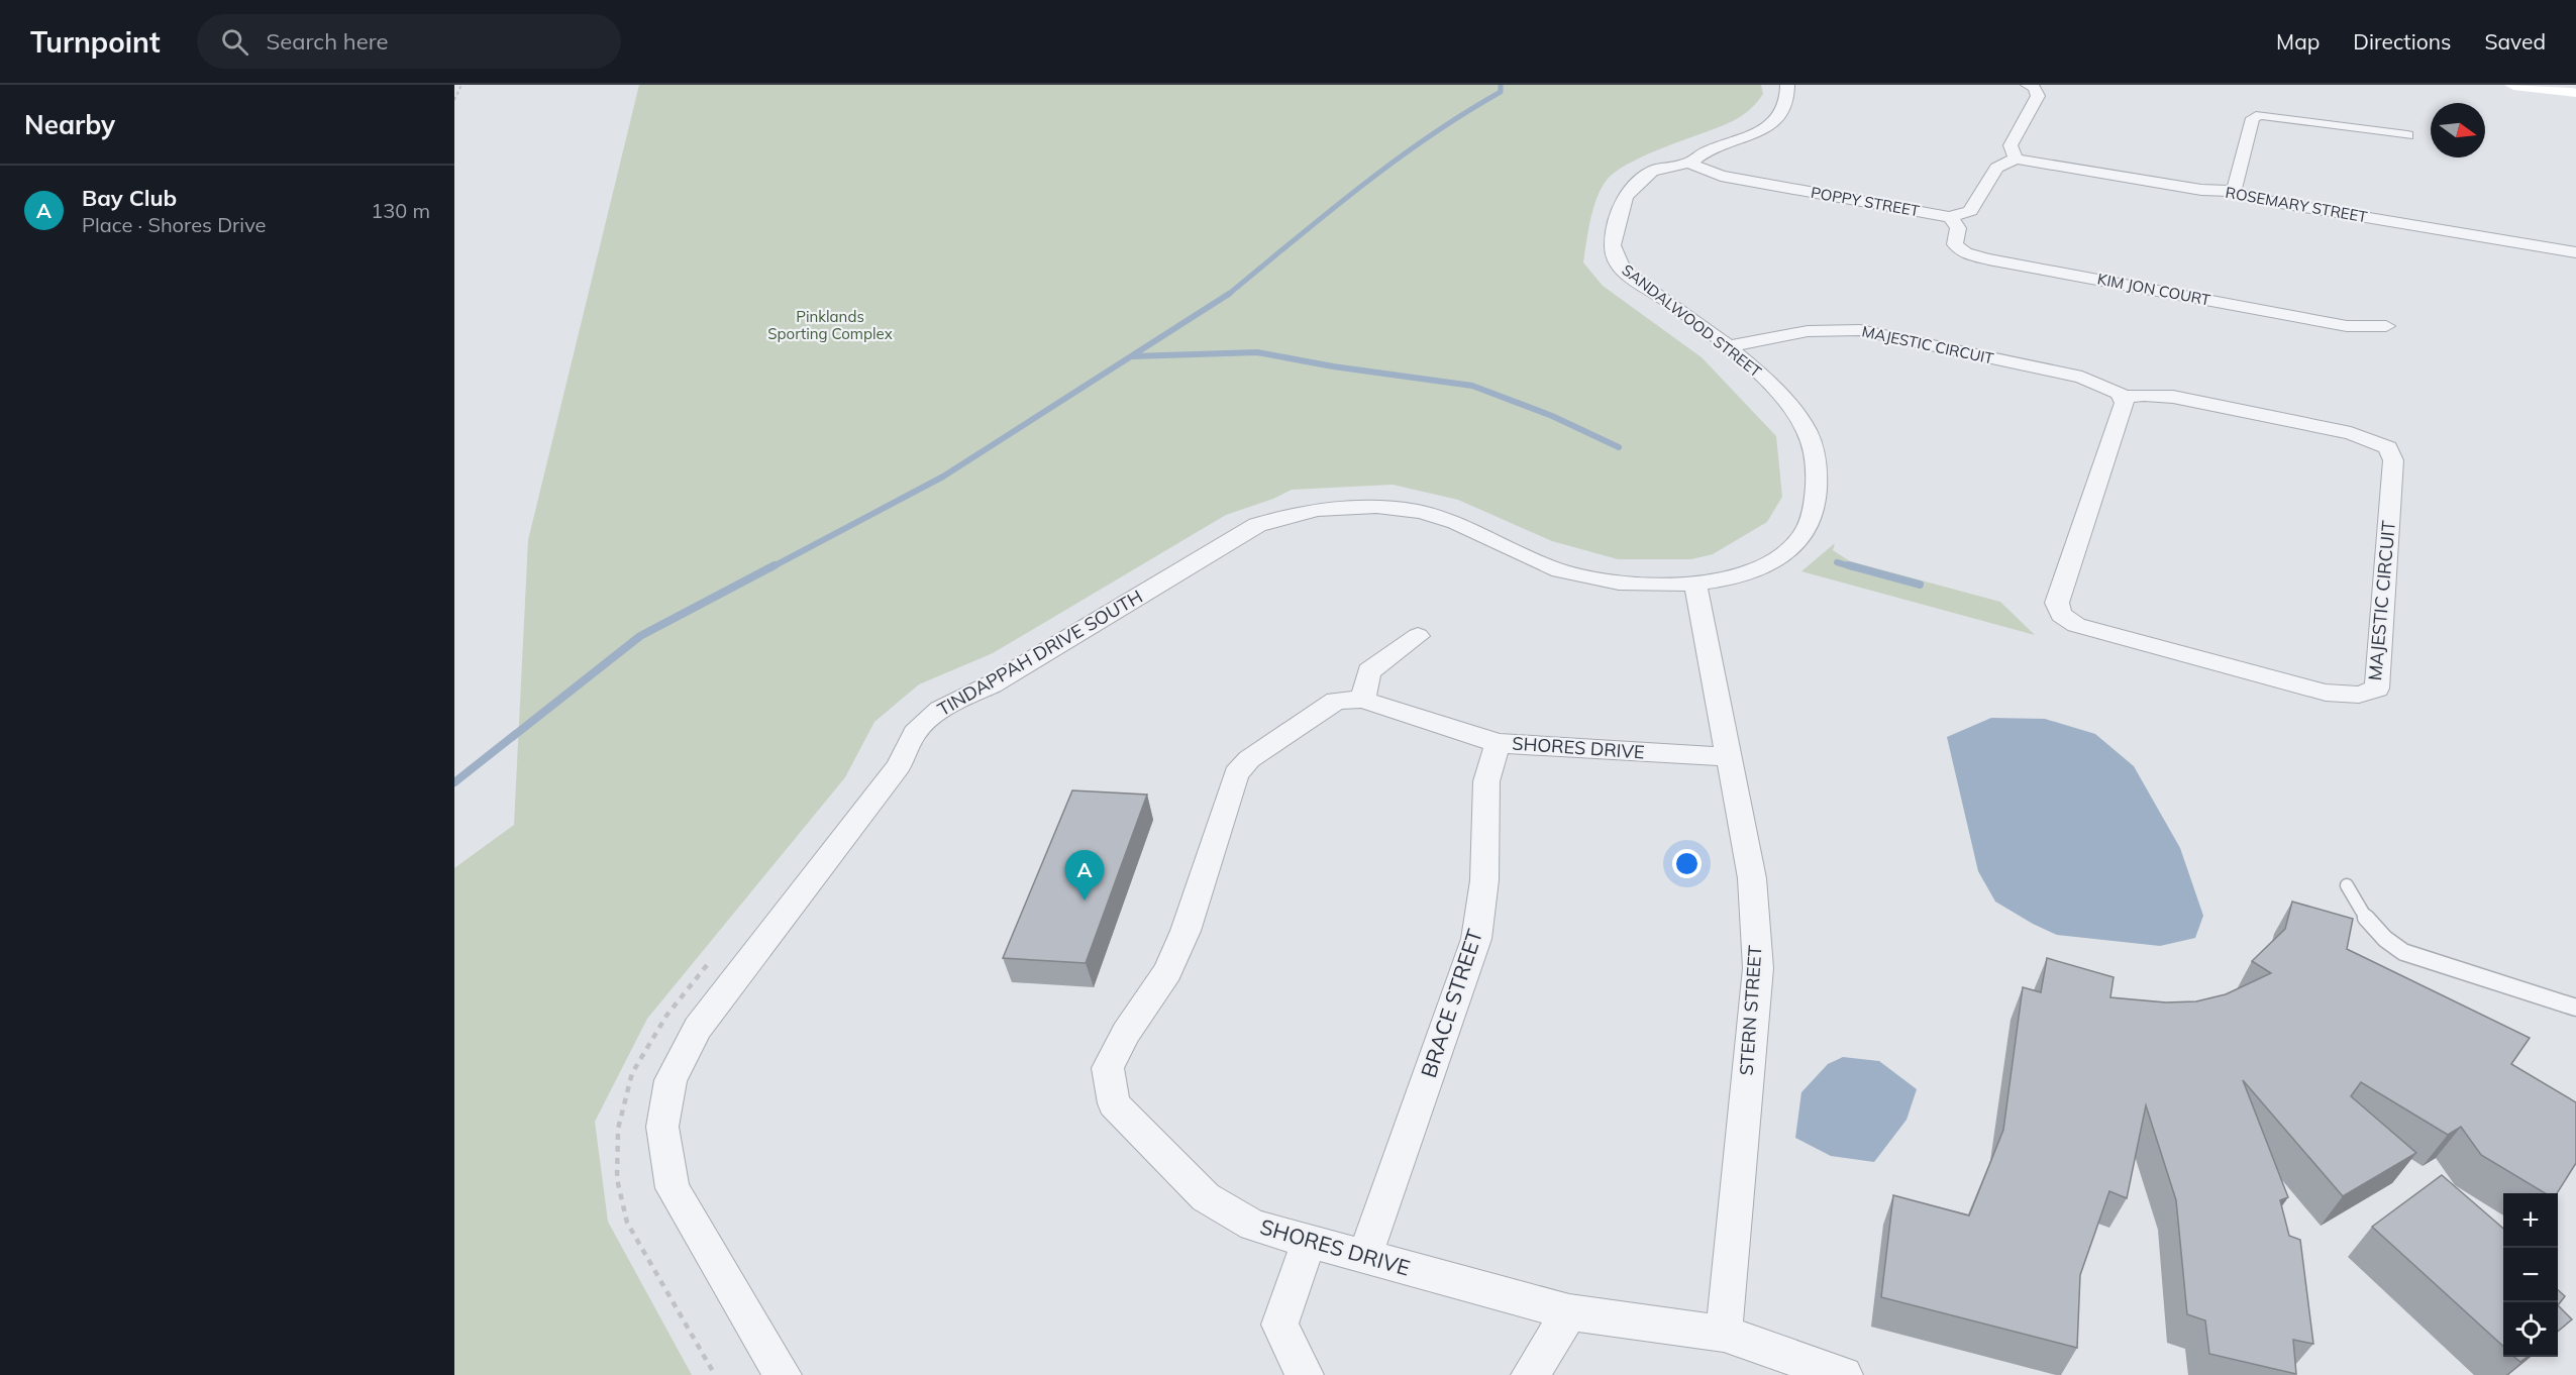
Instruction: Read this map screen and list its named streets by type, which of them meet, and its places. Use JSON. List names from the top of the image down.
{
  "streets": {
    "street": [
      "POPPY STREET",
      "ROSEMARY STREET",
      "KIM JON COURT",
      "SANDALWOOD STREET",
      "MAJESTIC CIRCUIT",
      "TINDAPPAH DRIVE SOUTH",
      "SHORES DRIVE",
      "BRACE STREET",
      "STERN STREET"
    ]
  },
  "crossings": [
    ["POPPY STREET", "KIM JON COURT"],
    ["POPPY STREET", "SANDALWOOD STREET"],
    ["SANDALWOOD STREET", "MAJESTIC CIRCUIT"],
    ["SANDALWOOD STREET", "TINDAPPAH DRIVE SOUTH"],
    ["TINDAPPAH DRIVE SOUTH", "STERN STREET"],
    ["SHORES DRIVE", "BRACE STREET"],
    ["SHORES DRIVE", "STERN STREET"]
  ],
  "parks": ["Pinklands Sporting Complex"],
  "north": "right",
  "page": {
    "header": "Turnpoint",
    "search": "Search here",
    "nav": ["Map", "Directions", "Saved"],
    "heading": "Nearby",
    "list": [
      {
        "mark": "A",
        "name": "Bay Club",
        "note": "Place · Shores Drive",
        "value": "130 m"
      }
    ],
    "pins": "A",
    "map_buttons": ["+", "−"]
  }
}
